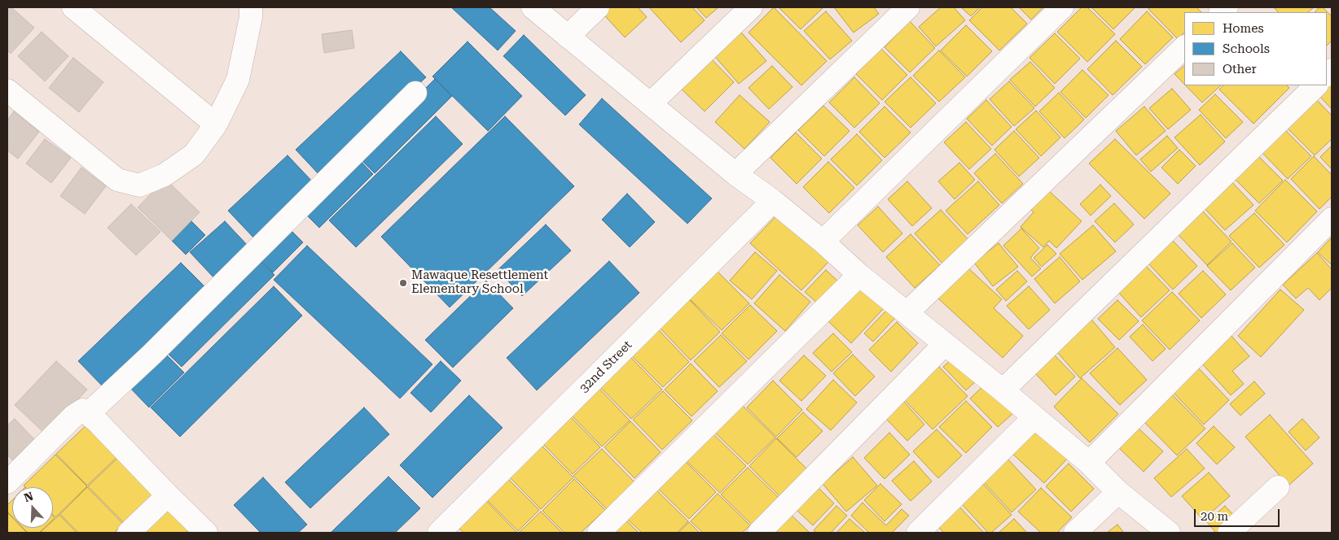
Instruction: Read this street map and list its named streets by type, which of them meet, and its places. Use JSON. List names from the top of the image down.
{
  "streets": {
    "street": ["32nd Street"]
  },
  "places": ["Mawaque Resettlement Elementary School"],
  "legend": ["Homes", "Schools", "Other"],
  "scale_bar": "20 m",
  "north": "top"
}
